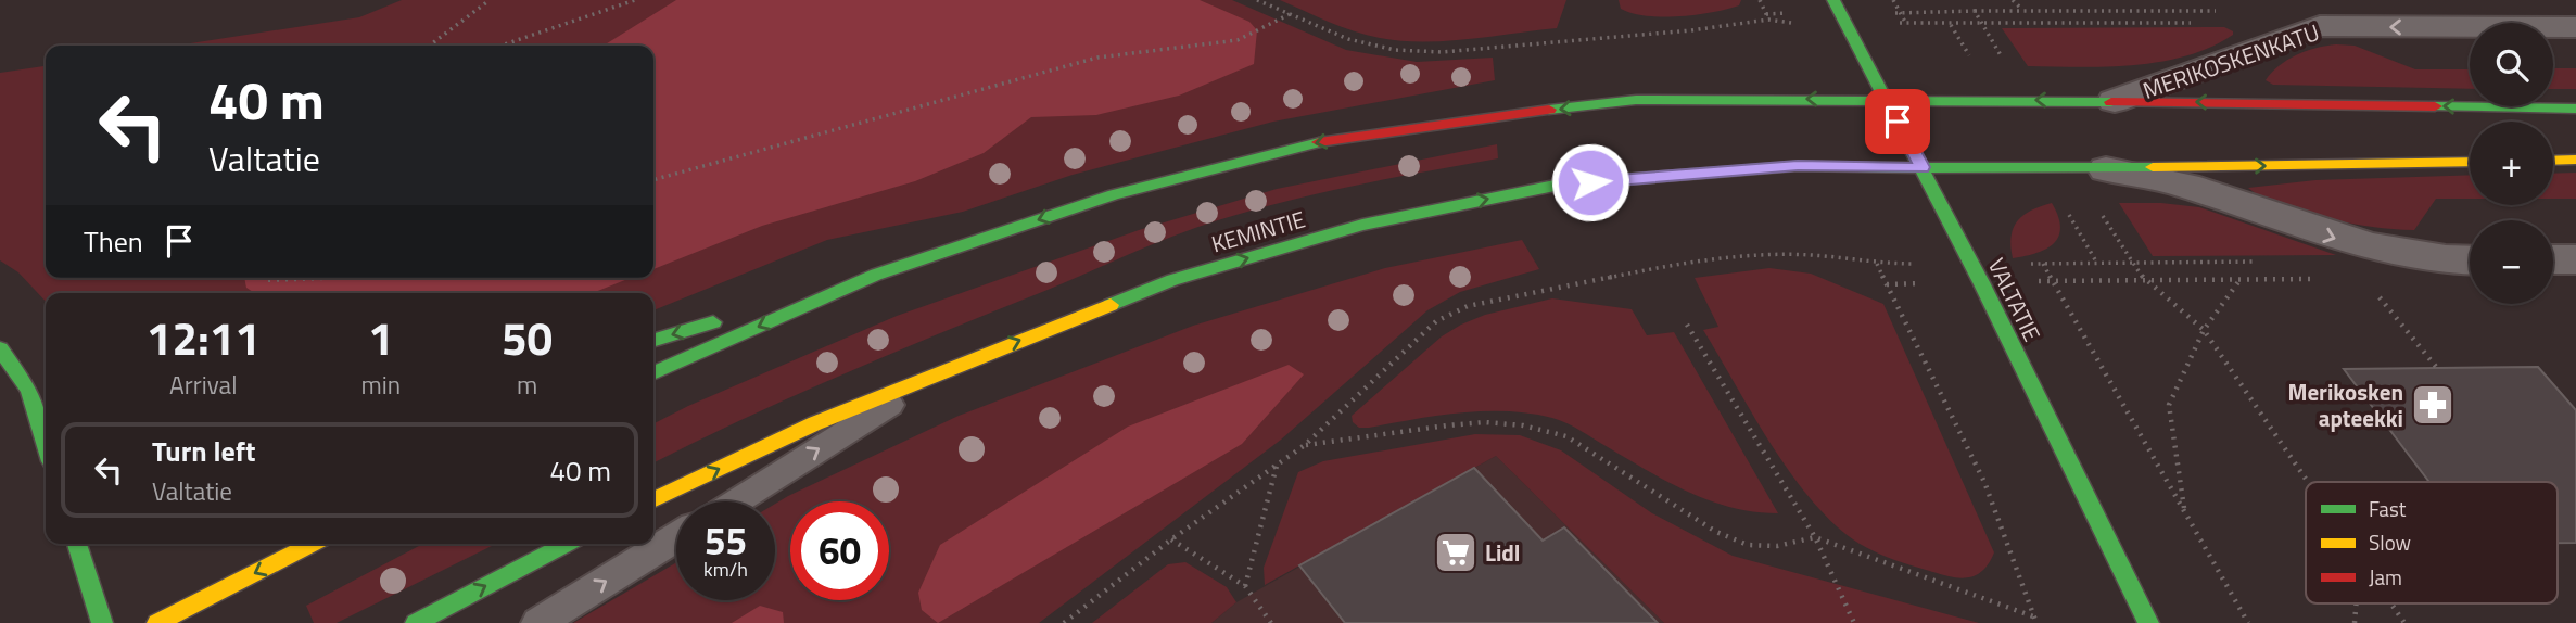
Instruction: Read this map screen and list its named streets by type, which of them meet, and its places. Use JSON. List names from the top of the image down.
{
  "streets": {
    "main road": ["MERIKOSKENKATU", "KEMINTIE", "VALTATIE"]
  },
  "crossings": [
    ["MERIKOSKENKATU", "VALTATIE"],
    ["KEMINTIE", "VALTATIE"]
  ],
  "places": {
    "pharmacy": ["Merikosken apteekki"],
    "supermarket": ["Lidl"]
  },
  "legend": ["Fast", "Slow", "Jam"],
  "page": {
    "map_buttons": ["+", "−"],
    "turn": ["40 m", "Valtatie"],
    "then": "Then",
    "eta": [
      "12:11",
      "Arrival",
      "1",
      "min",
      "50",
      "m"
    ],
    "list": [
      {
        "name": "Turn left",
        "note": "Valtatie",
        "value": "40 m"
      }
    ],
    "speed": "55 km/h",
    "limit": "60"
  }
}
